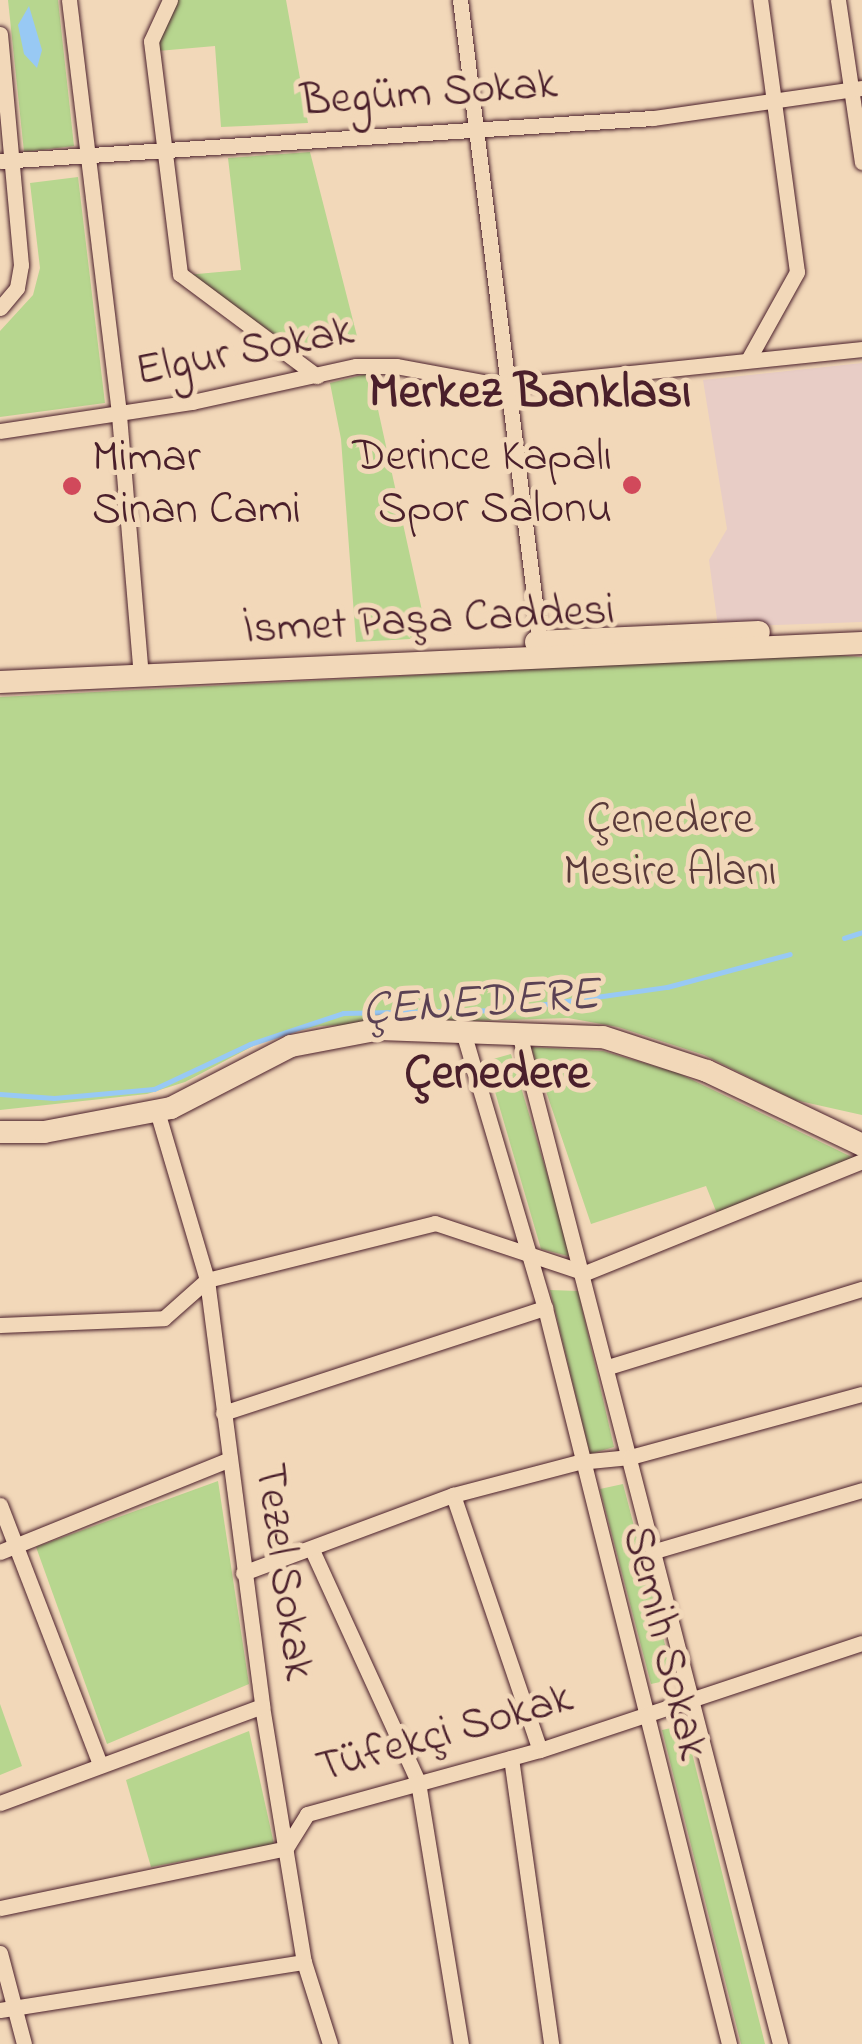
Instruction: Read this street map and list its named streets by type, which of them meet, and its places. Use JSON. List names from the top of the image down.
{
  "streets": {
    "main road": ["İsmet Paşa Caddesi"],
    "street": [
      "Begüm Sokak",
      "Elgur Sokak",
      "Tezel Sokak",
      "Semih Sokak",
      "Tüfekçi Sokak"
    ]
  },
  "crossings": [
    ["Tezel Sokak", "Tüfekçi Sokak"],
    ["Semih Sokak", "Tüfekçi Sokak"]
  ],
  "districts": ["Merkez Banklası", "Çenedere"],
  "water": ["ÇENEDERE"],
  "parks": ["Çenedere Mesire Alanı"],
  "places": ["Derince Kapalı Spor Salonu", "Mimar Sinan Cami"]
}
